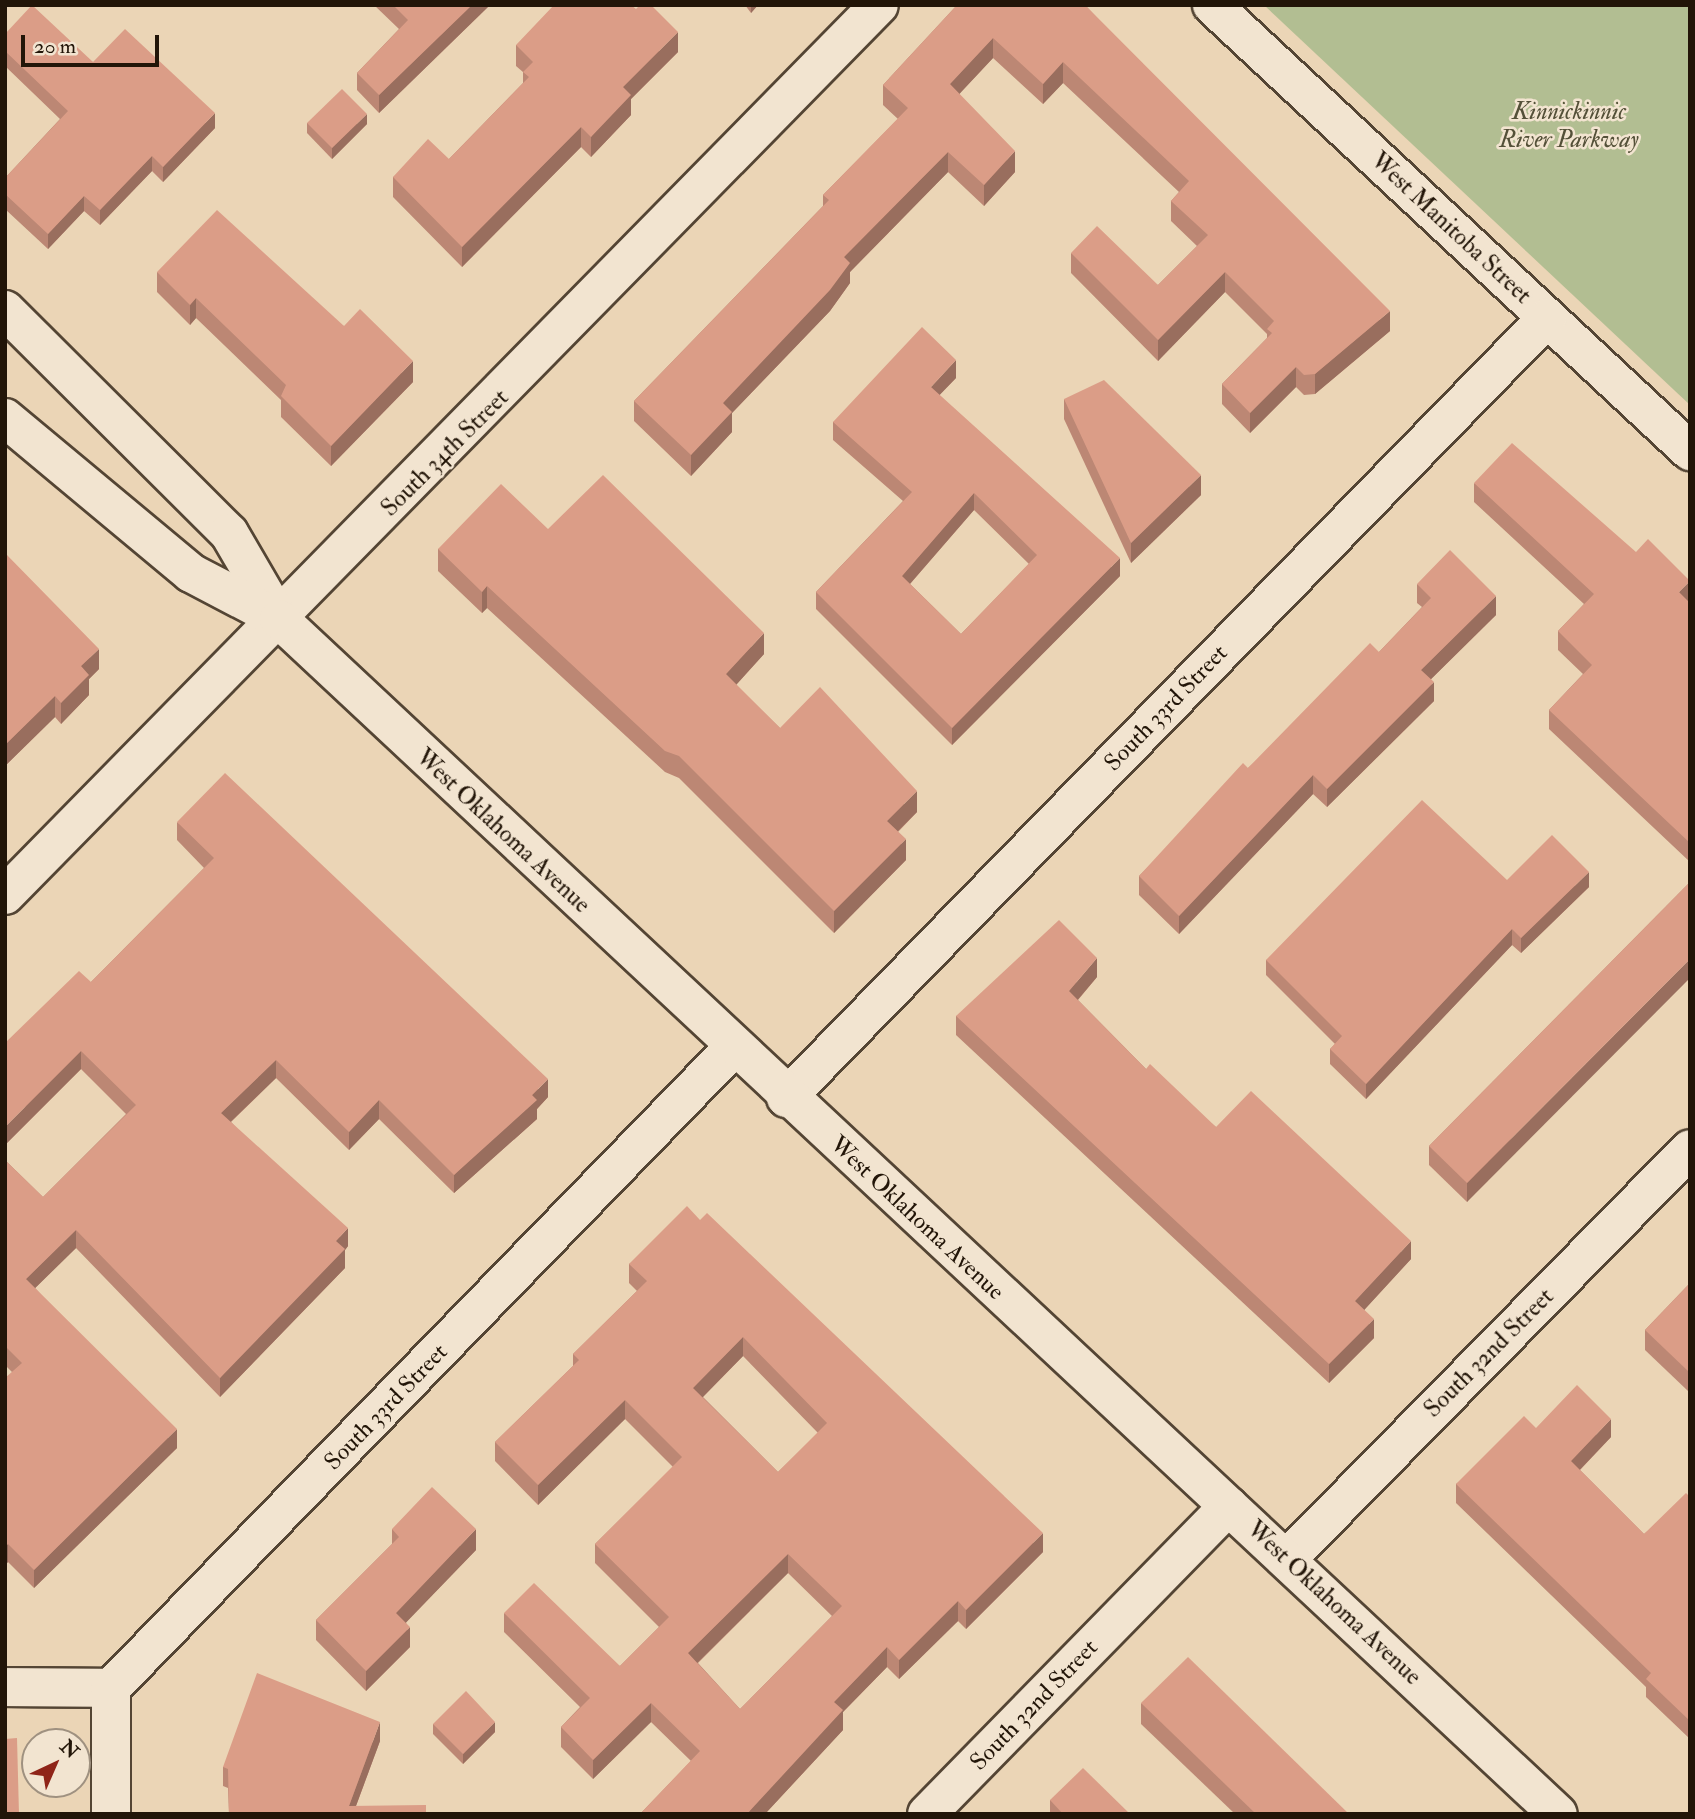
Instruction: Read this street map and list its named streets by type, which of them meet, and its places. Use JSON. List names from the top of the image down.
{
  "streets": {
    "street": [
      "West Manitoba Street",
      "South 34th Street",
      "South 33rd Street",
      "West Oklahoma Avenue",
      "South 32nd Street"
    ]
  },
  "crossings": [
    ["West Manitoba Street", "South 33rd Street"],
    ["South 34th Street", "West Oklahoma Avenue"],
    ["South 33rd Street", "West Oklahoma Avenue"],
    ["West Oklahoma Avenue", "South 32nd Street"]
  ],
  "parks": ["Kinnickinnic River Parkway"],
  "scale_bar": "20 m",
  "north": "top right"
}
